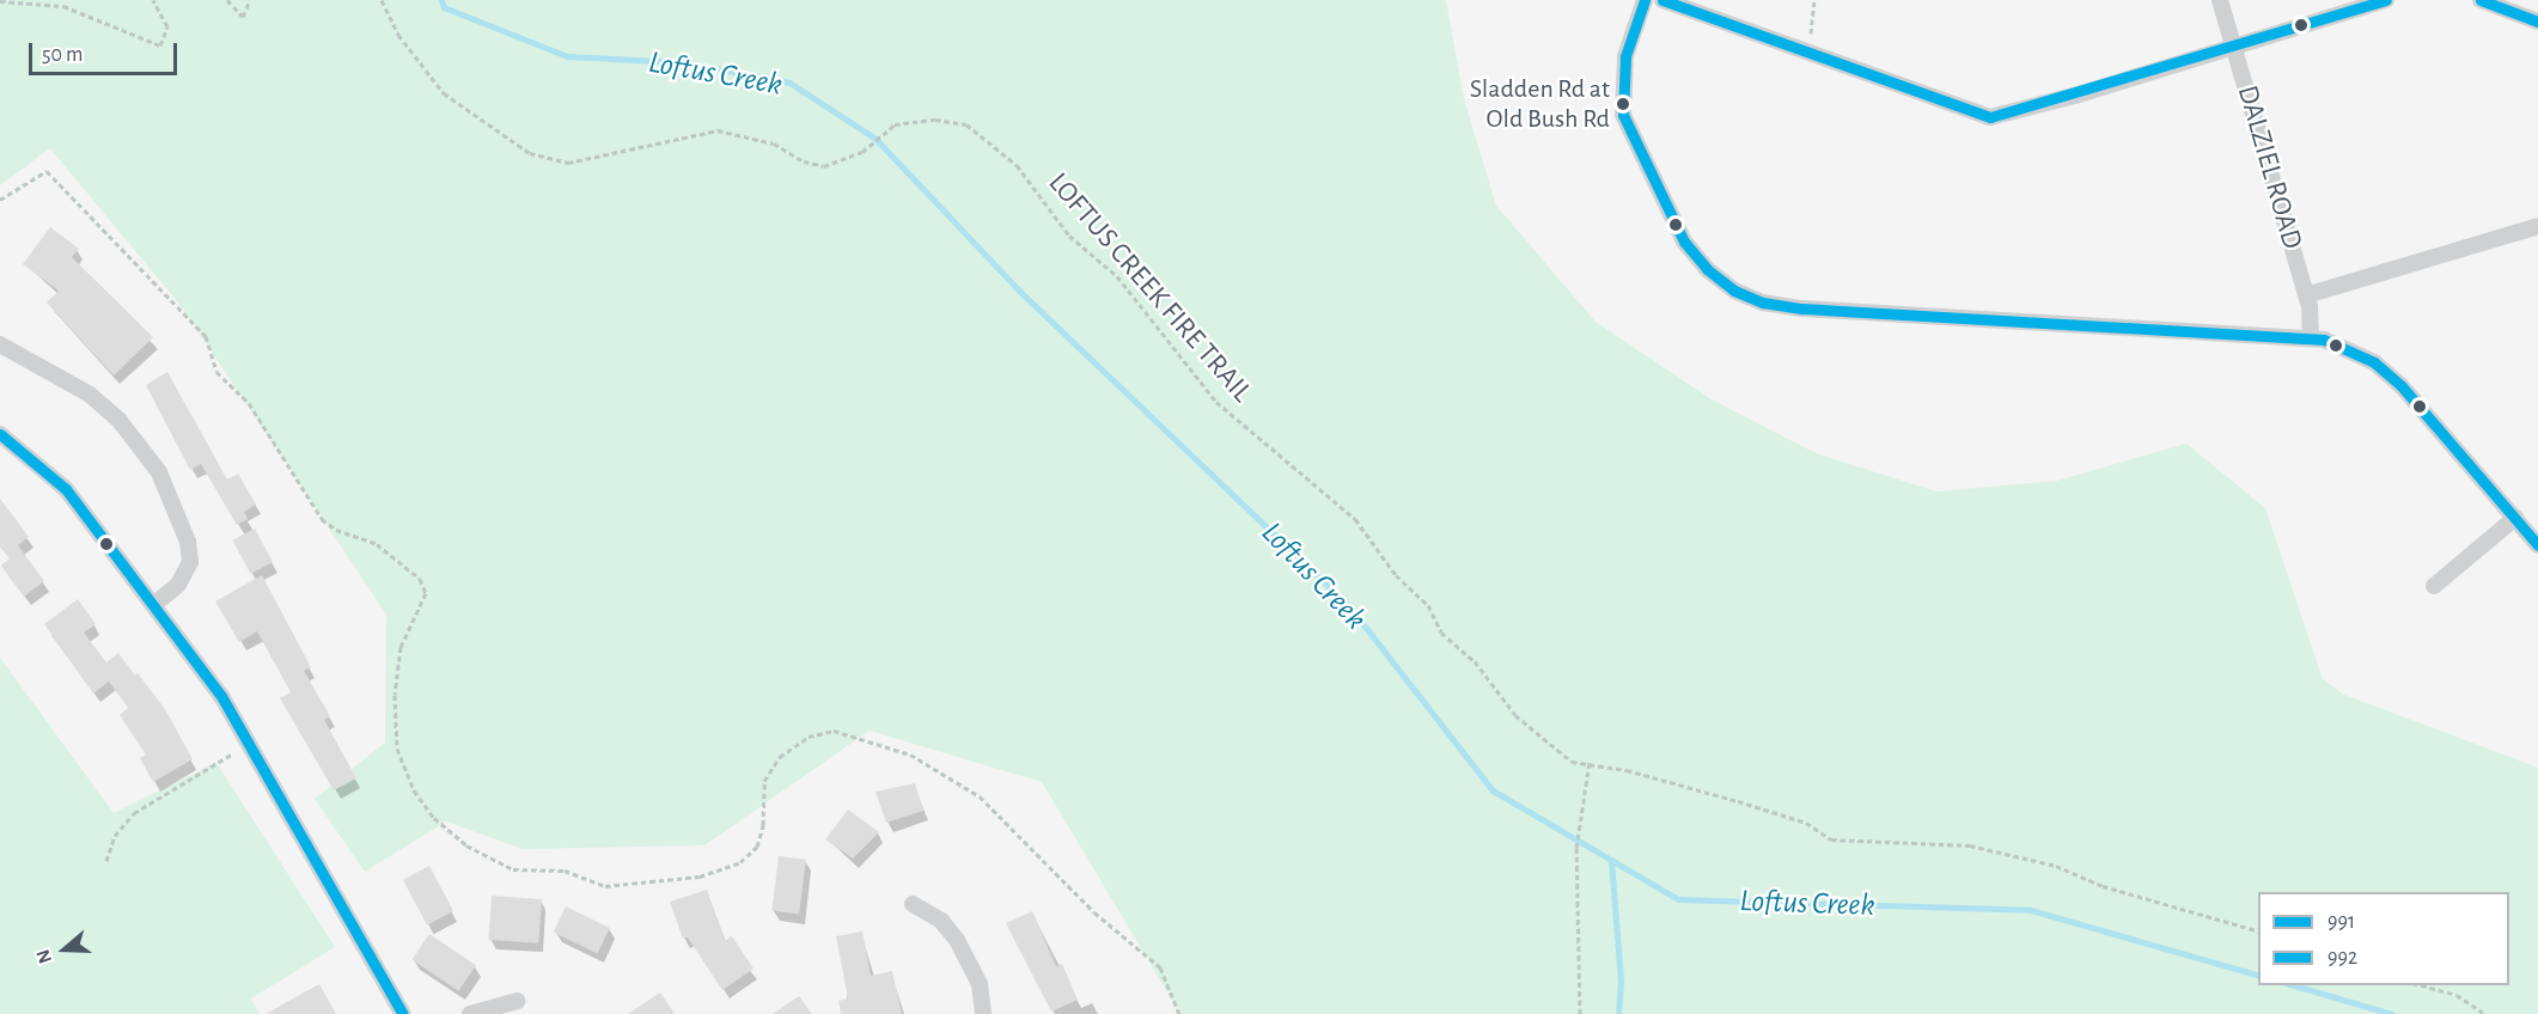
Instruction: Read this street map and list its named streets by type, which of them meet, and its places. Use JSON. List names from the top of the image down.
{
  "streets": {
    "street": ["DALZIEL ROAD"],
    "path": ["LOFTUS CREEK FIRE TRAIL"]
  },
  "water": ["Loftus Creek"],
  "places": ["Sladden Rd at Old Bush Rd"],
  "lines": ["transit line 991", "transit line 992"],
  "legend": ["991", "992"],
  "scale_bar": "50 m",
  "north": "left"
}
